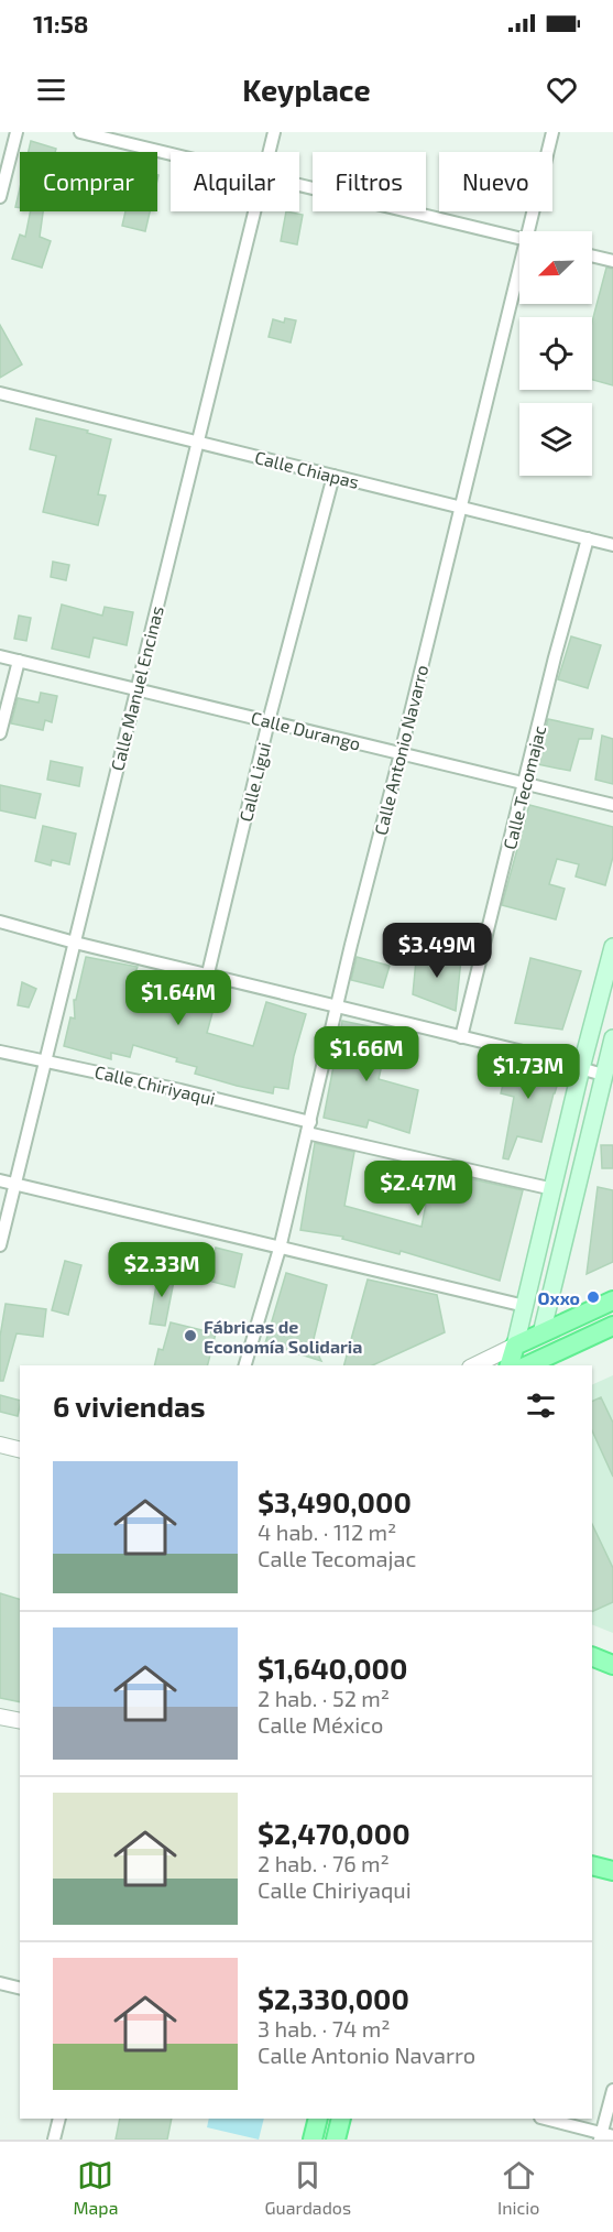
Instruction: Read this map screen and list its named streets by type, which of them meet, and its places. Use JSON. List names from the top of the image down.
{
  "streets": {
    "street": [
      "Calle Chiapas",
      "Calle Manuel Encinas",
      "Calle Durango",
      "Calle Antonio Navarro",
      "Calle Ligui",
      "Calle Tecomajac",
      "Calle Chiriyaqui"
    ]
  },
  "crossings": [
    ["Calle Chiapas", "Calle Manuel Encinas"],
    ["Calle Chiapas", "Calle Antonio Navarro"],
    ["Calle Chiapas", "Calle Ligui"],
    ["Calle Chiapas", "Calle Tecomajac"],
    ["Calle Manuel Encinas", "Calle Durango"],
    ["Calle Manuel Encinas", "Calle Chiriyaqui"],
    ["Calle Durango", "Calle Antonio Navarro"],
    ["Calle Durango", "Calle Ligui"],
    ["Calle Durango", "Calle Tecomajac"],
    ["Calle Antonio Navarro", "Calle Chiriyaqui"]
  ],
  "places": ["Oxxo", "Fábricas de Economía Solidaria"],
  "north": "bottom left",
  "page": {
    "status": "11:58",
    "header": "Keyplace",
    "chip": [
      "Comprar",
      "Alquilar",
      "Filtros",
      "Nuevo"
    ],
    "price": [
      "$3.49M",
      "$1.64M",
      "$1.66M",
      "$1.73M",
      "$2.47M",
      "$2.33M"
    ],
    "heading": "6 viviendas",
    "list": [
      {
        "name": "$3,490,000",
        "note": "4 hab. · 112 m² · Calle Tecomajac"
      },
      {
        "name": "$1,640,000",
        "note": "2 hab. · 52 m² · Calle México"
      },
      {
        "name": "$2,470,000",
        "note": "2 hab. · 76 m² · Calle Chiriyaqui"
      },
      {
        "name": "$2,330,000",
        "note": "3 hab. · 74 m² · Calle Antonio Navarro"
      }
    ],
    "tabs": ["Mapa", "Guardados", "Inicio"]
  }
}
